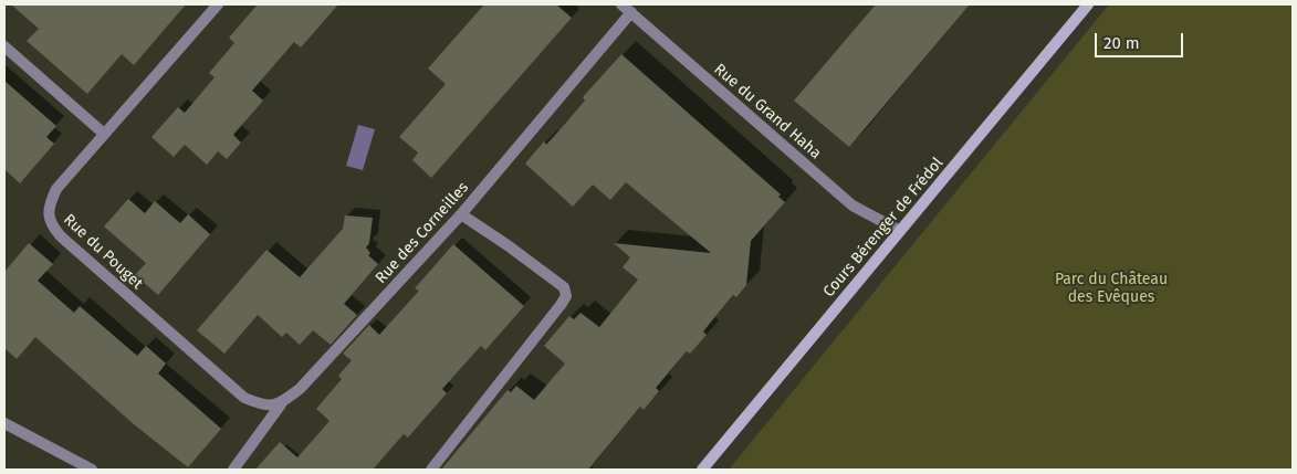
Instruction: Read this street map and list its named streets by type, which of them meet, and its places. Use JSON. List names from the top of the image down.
{
  "streets": {
    "street": [
      "Rue du Grand Haha",
      "Cours Bérenger de Frédol",
      "Rue des Corneilles",
      "Rue du Pouget"
    ]
  },
  "crossings": [
    ["Rue du Grand Haha", "Cours Bérenger de Frédol"],
    ["Rue du Grand Haha", "Rue des Corneilles"],
    ["Rue des Corneilles", "Rue du Pouget"]
  ],
  "parks": ["Parc du Château des Evêques"],
  "scale_bar": "20 m"
}
